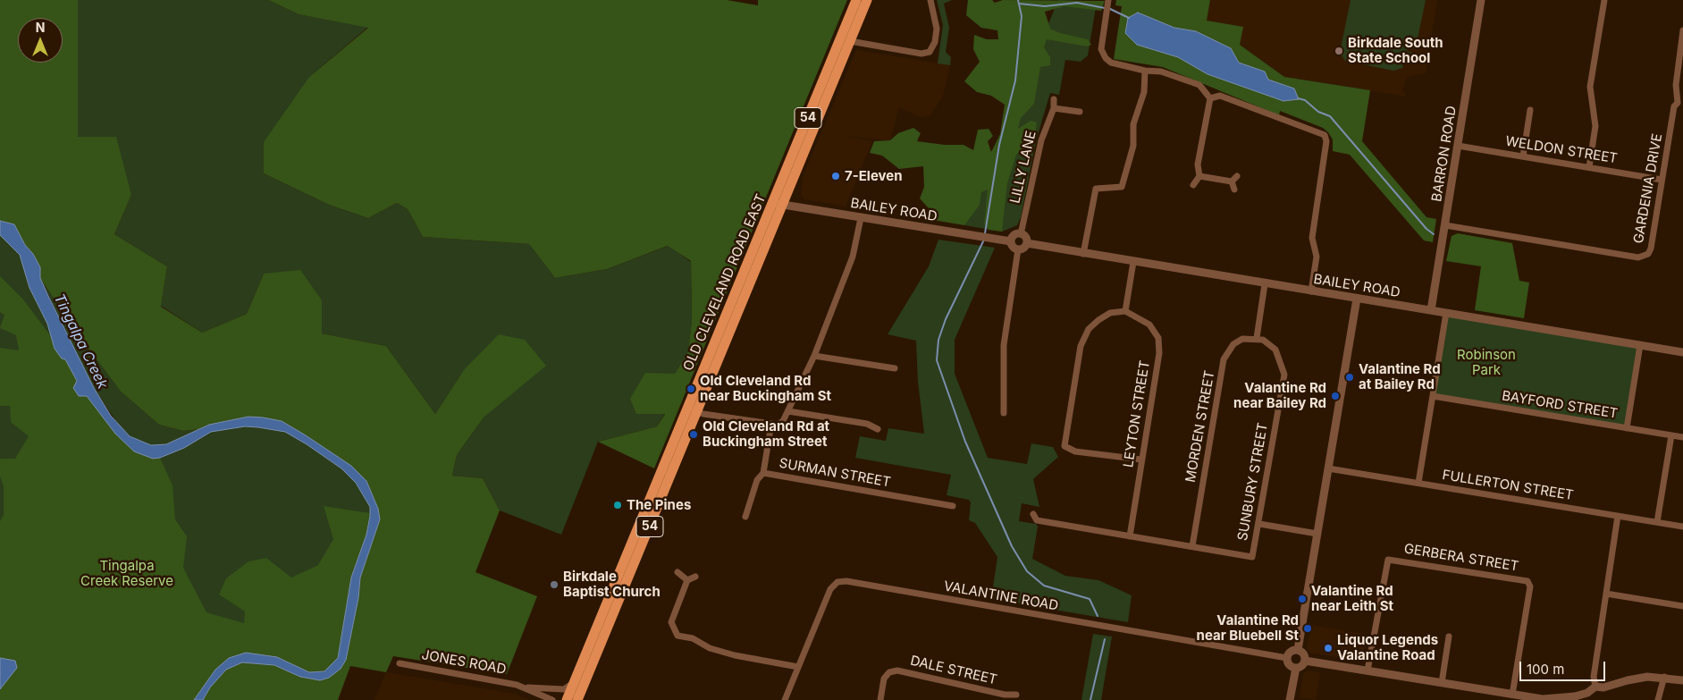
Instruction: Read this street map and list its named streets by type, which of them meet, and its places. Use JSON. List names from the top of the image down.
{
  "streets": {
    "main road": ["54", "OLD CLEVELAND ROAD EAST"],
    "street": [
      "WELDON STREET",
      "BARRON ROAD",
      "LILLY LANE",
      "GARDENIA DRIVE",
      "BAILEY ROAD",
      "BAYFORD STREET",
      "LEYTON STREET",
      "MORDEN STREET",
      "SURMAN STREET",
      "SUNBURY STREET",
      "FULLERTON STREET",
      "GERBERA STREET",
      "VALANTINE ROAD",
      "JONES ROAD",
      "DALE STREET"
    ]
  },
  "crossings": [
    ["WELDON STREET", "BARRON ROAD"],
    ["WELDON STREET", "GARDENIA DRIVE"],
    ["BARRON ROAD", "GARDENIA DRIVE"],
    ["BARRON ROAD", "BAILEY ROAD"],
    ["LILLY LANE", "BAILEY ROAD"],
    ["BAILEY ROAD", "OLD CLEVELAND ROAD EAST"],
    ["OLD CLEVELAND ROAD EAST", "JONES ROAD"],
    ["MORDEN STREET", "SUNBURY STREET"]
  ],
  "water": ["Tingalpa Creek"],
  "parks": ["Robinson Park", "Tingalpa Creek Reserve"],
  "places": [
    "Birkdale South State School",
    "7-Eleven",
    "Valantine Rd at Bailey Rd",
    "Old Cleveland Rd near Buckingham St",
    "Valantine Rd near Bailey Rd",
    "Old Cleveland Rd at Buckingham Street",
    "The Pines",
    "Birkdale Baptist Church",
    "Valantine Rd near Leith St",
    "Valantine Rd near Bluebell St",
    "Liquor Legends Valantine Road"
  ],
  "scale_bar": "100 m",
  "north": "top"
}
